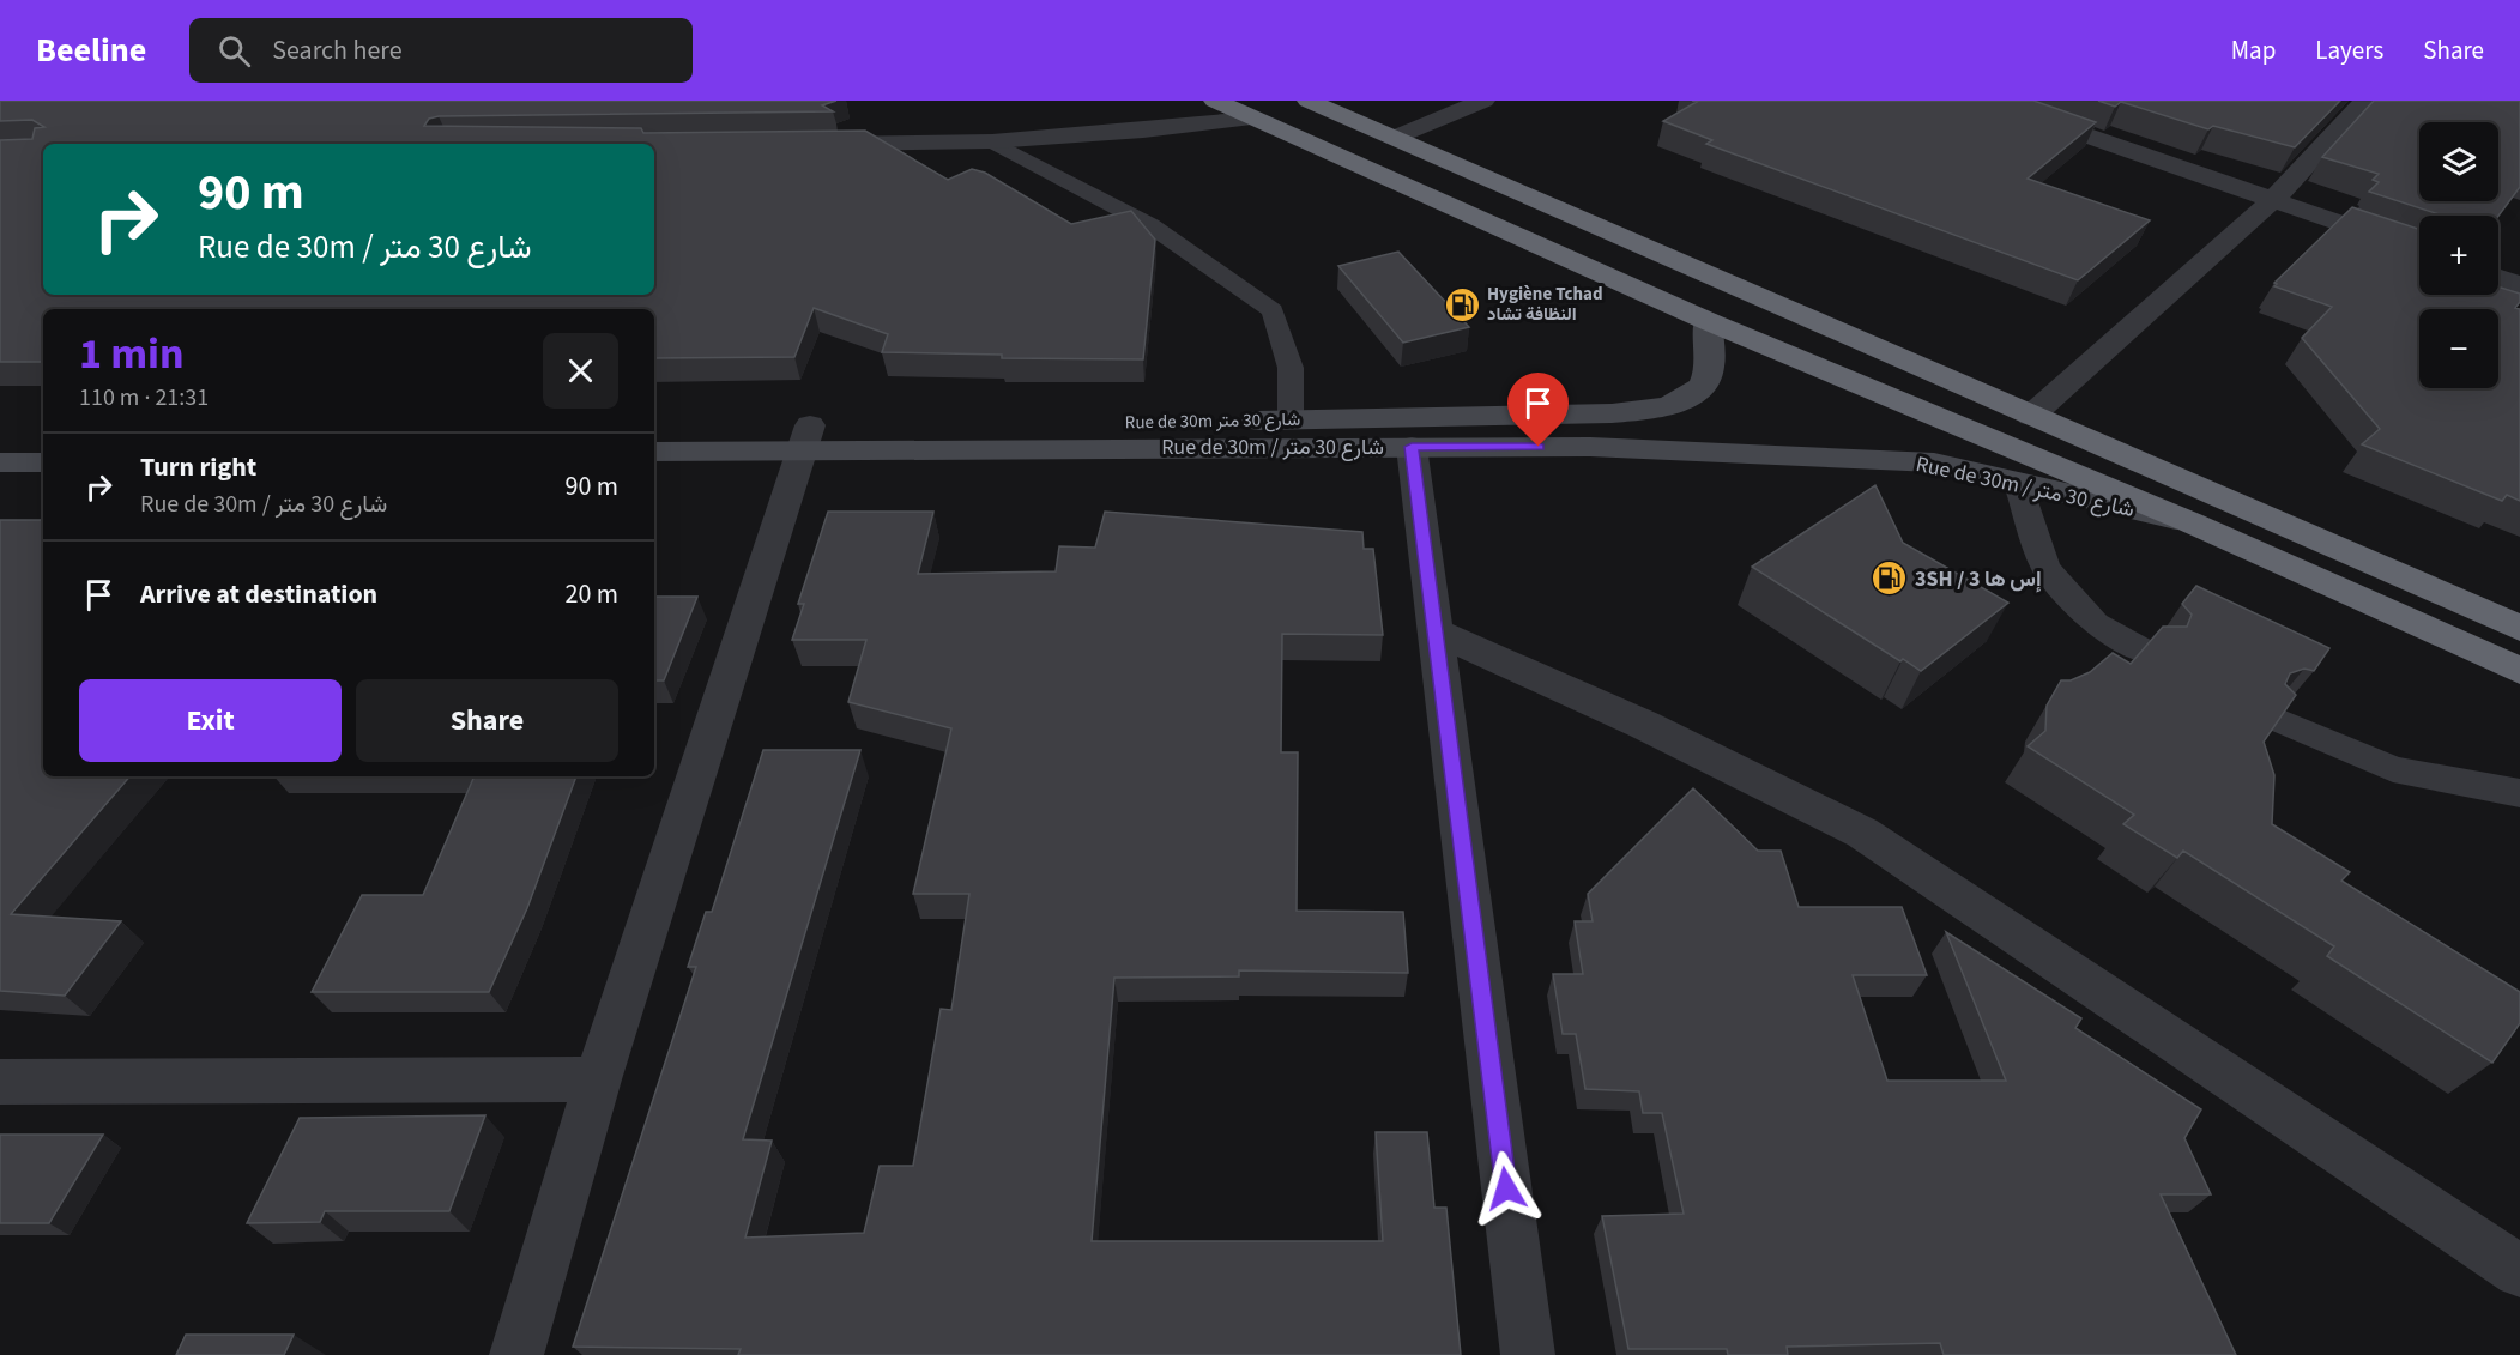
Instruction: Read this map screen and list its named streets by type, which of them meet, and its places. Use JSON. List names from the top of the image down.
{
  "streets": {
    "street": ["Rue de 30m شارع 30 متر", "Rue de 30m / شارع 30 متر"]
  },
  "crossings": [
    ["Rue de 30m شارع 30 متر", "Rue de 30m / شارع 30 متر"]
  ],
  "places": {
    "fuel station": ["Hygiène Tchad النظافة تشاد", "3SH / 3 إس ها"]
  },
  "page": {
    "header": "Beeline",
    "search": "Search here",
    "nav": ["Map", "Layers", "Share"],
    "map_buttons": ["+", "−"],
    "turn": ["90 m", "Rue de 30m / شارع 30 متر"],
    "heading": ["1 min", "110 m · 21:31"],
    "list": [
      {
        "name": "Turn right",
        "note": "Rue de 30m / شارع 30 متر",
        "value": "90 m"
      },
      {
        "name": "Arrive at destination",
        "value": "20 m"
      }
    ],
    "buttons": ["Exit", "Share"]
  }
}
